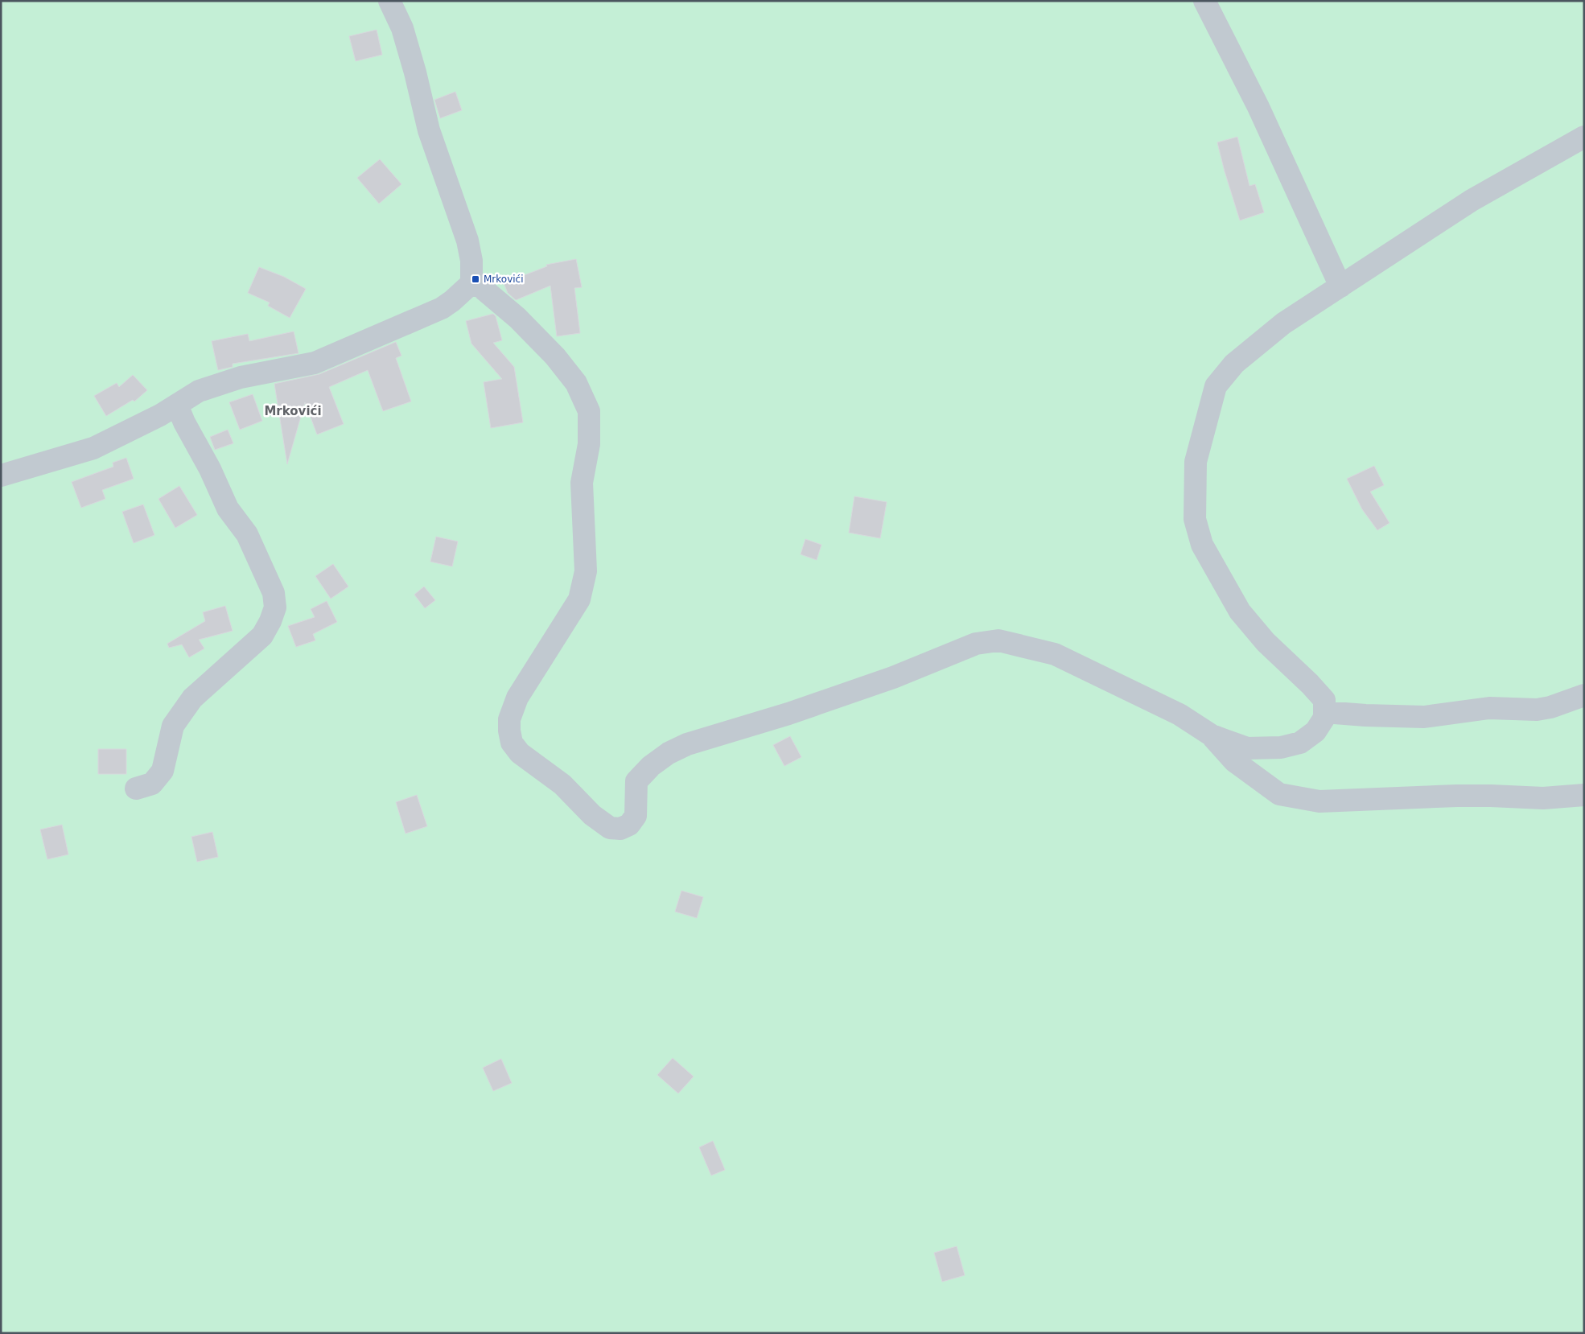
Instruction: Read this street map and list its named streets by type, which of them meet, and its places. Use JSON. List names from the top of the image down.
{
  "districts": ["Mrkovići"],
  "places": {
    "transit": ["Mrkovići"]
  }
}
